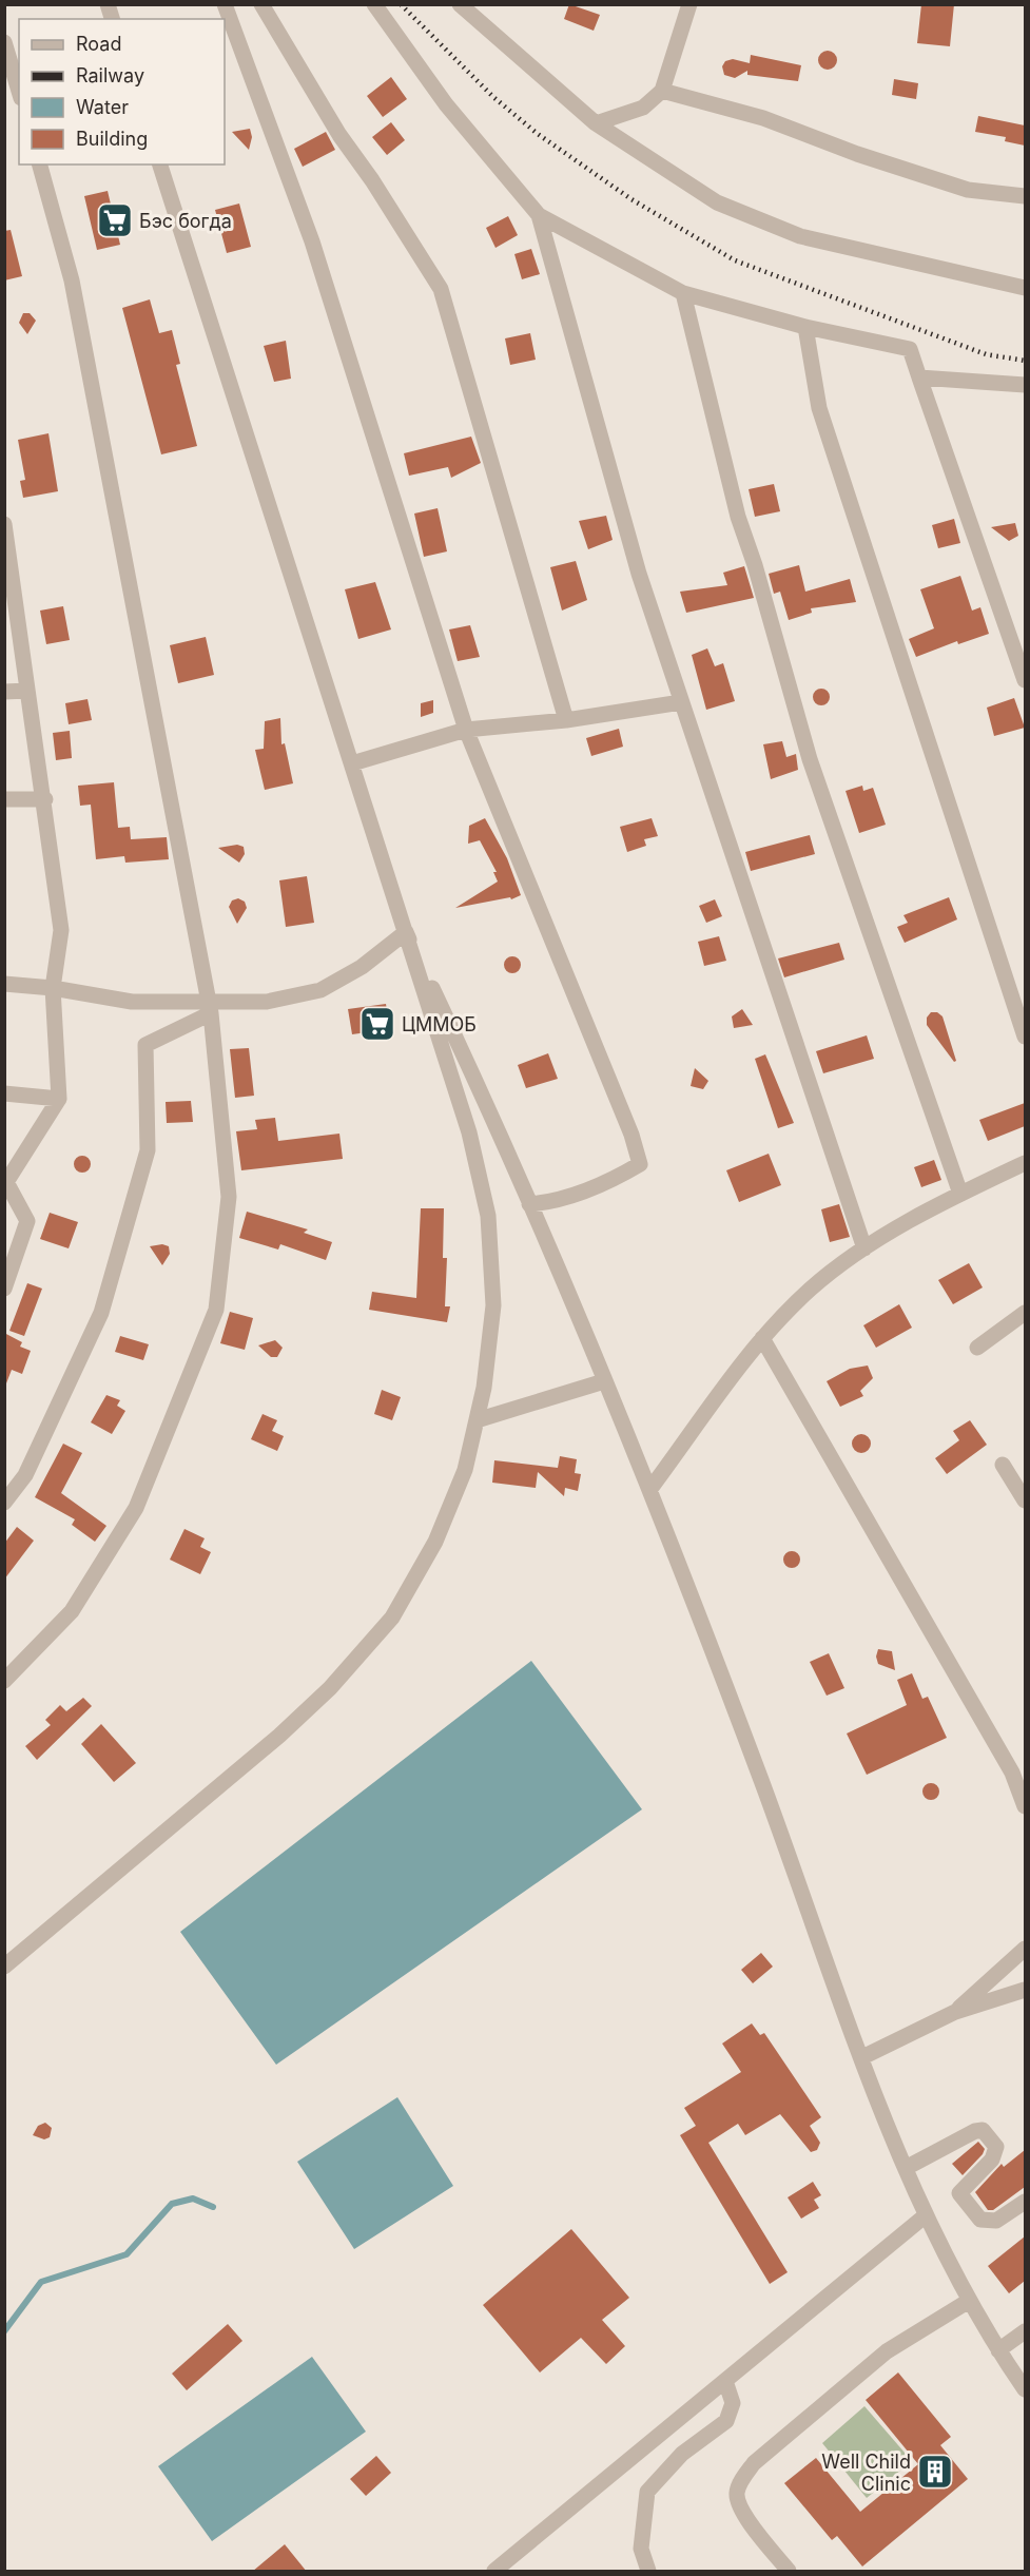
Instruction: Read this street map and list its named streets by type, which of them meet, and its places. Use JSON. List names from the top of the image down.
{
  "places": {
    "supermarket": ["Бэс богда", "ЦММОБ"],
    "building": ["Well Child Clinic"]
  },
  "legend": [
    "Road",
    "Railway",
    "Water",
    "Building"
  ]
}
